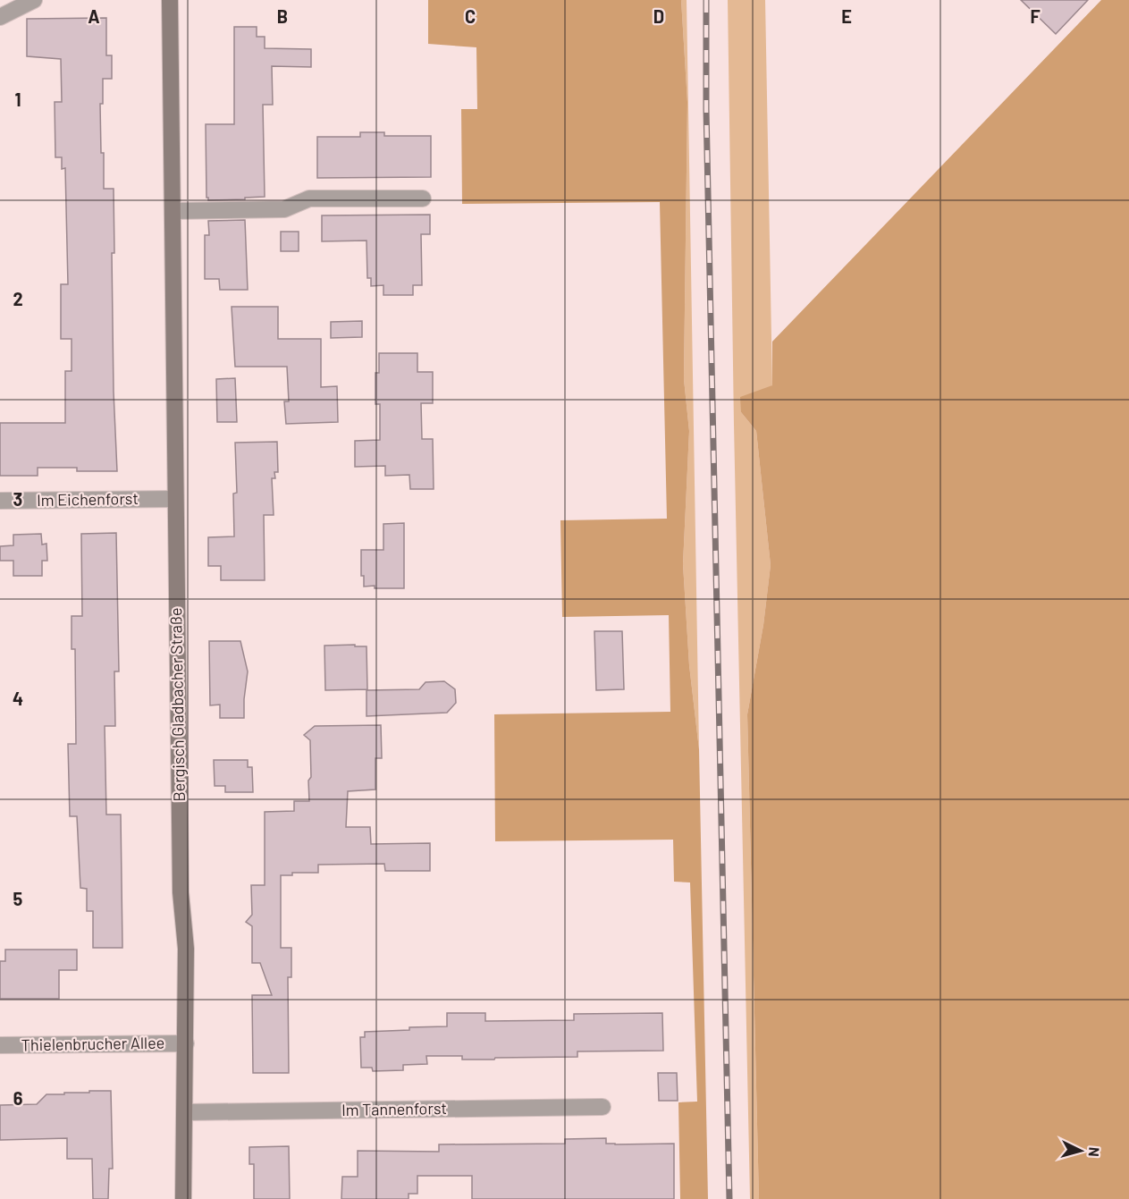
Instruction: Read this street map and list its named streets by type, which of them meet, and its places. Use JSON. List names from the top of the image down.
{
  "streets": {
    "main road": ["Bergisch Gladbacher Straße"],
    "street": ["Im Eichenforst", "Thielenbrucher Allee", "Im Tannenforst"]
  },
  "crossings": [
    ["Im Eichenforst", "Bergisch Gladbacher Straße"],
    ["Bergisch Gladbacher Straße", "Thielenbrucher Allee"],
    ["Bergisch Gladbacher Straße", "Im Tannenforst"]
  ],
  "north": "right",
  "grid": {
    "columns": [
      "A",
      "B",
      "C",
      "D",
      "E",
      "F"
    ],
    "rows": [
      "1",
      "2",
      "3",
      "4",
      "5",
      "6"
    ]
  }
}
